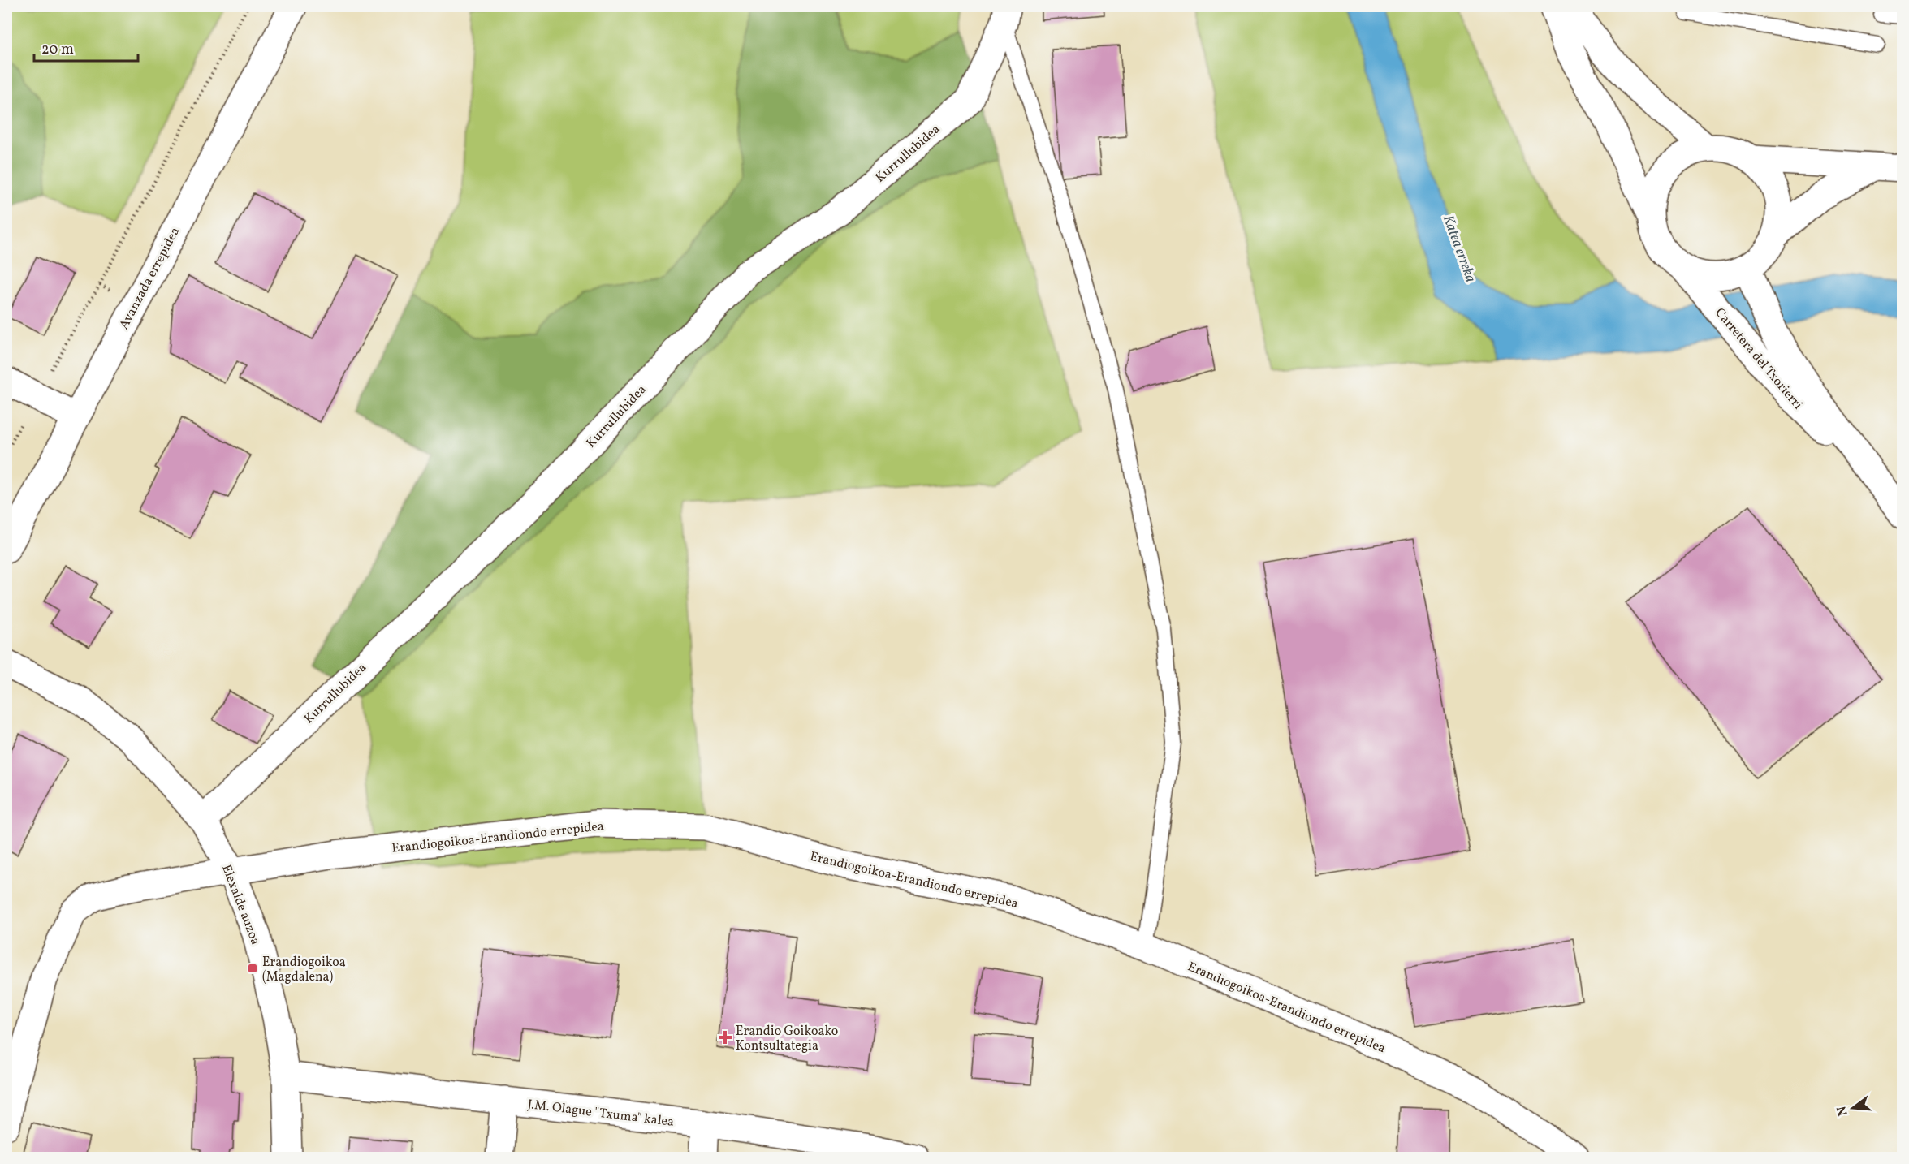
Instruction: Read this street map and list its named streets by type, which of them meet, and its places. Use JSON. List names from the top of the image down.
{
  "streets": {
    "street": [
      "Kurrullubidea",
      "Avanzada errepidea",
      "Carretera del Txorierri",
      "Erandiogoikoa-Erandiondo errepidea",
      "Elexalde auzoa",
      "J.M. Olague \"Txuma\" kalea"
    ]
  },
  "crossings": [
    ["Kurrullubidea", "Elexalde auzoa"],
    ["Erandiogoikoa-Erandiondo errepidea", "Elexalde auzoa"],
    ["Elexalde auzoa", "J.M. Olague \"Txuma\" kalea"]
  ],
  "water": ["Katea erreka"],
  "places": {
    "transit": ["Erandiogoikoa (Magdalena)"],
    "health": ["Erandio Goikoako Kontsultategia"]
  },
  "scale_bar": "20 m",
  "north": "left"
}
